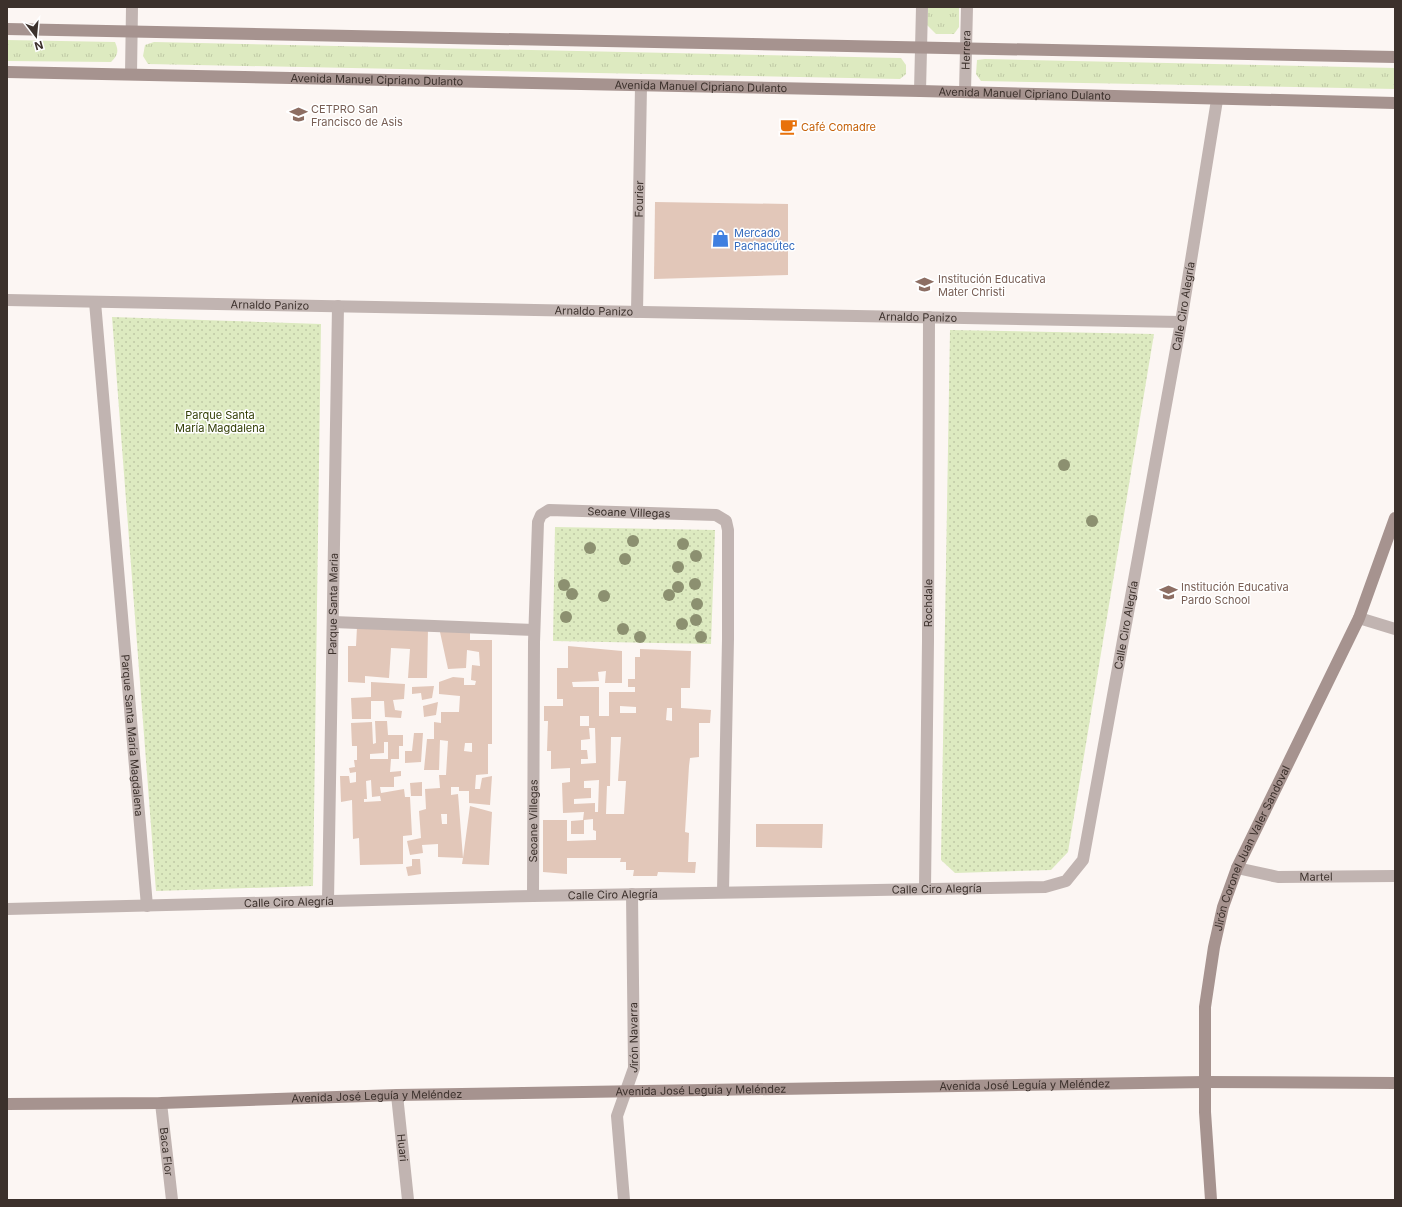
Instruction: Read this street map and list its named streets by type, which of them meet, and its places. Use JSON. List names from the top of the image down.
{
  "streets": {
    "main road": ["Avenida Manuel Cipriano Dulanto", "Jirón Coronel Juan Valer Sandoval", "Avenida José Leguía y Meléndez"],
    "street": [
      "Herrera",
      "Fourier",
      "Arnaldo Panizo",
      "Calle Ciro Alegría",
      "Seoane Villegas",
      "Rochdale",
      "Parque Santa Maria",
      "Parque Santa María Magdalena",
      "Martel",
      "Jirón Navarra",
      "Huari",
      "Baca Flor"
    ]
  },
  "crossings": [
    ["Herrera", "Avenida Manuel Cipriano Dulanto"],
    ["Avenida Manuel Cipriano Dulanto", "Fourier"],
    ["Avenida Manuel Cipriano Dulanto", "Calle Ciro Alegría"],
    ["Fourier", "Arnaldo Panizo"],
    ["Arnaldo Panizo", "Calle Ciro Alegría"],
    ["Arnaldo Panizo", "Rochdale"],
    ["Arnaldo Panizo", "Parque Santa Maria"],
    ["Arnaldo Panizo", "Parque Santa María Magdalena"],
    ["Calle Ciro Alegría", "Seoane Villegas"],
    ["Calle Ciro Alegría", "Rochdale"],
    ["Calle Ciro Alegría", "Parque Santa Maria"],
    ["Calle Ciro Alegría", "Parque Santa María Magdalena"],
    ["Calle Ciro Alegría", "Jirón Navarra"],
    ["Jirón Coronel Juan Valer Sandoval", "Martel"],
    ["Jirón Coronel Juan Valer Sandoval", "Avenida José Leguía y Meléndez"],
    ["Jirón Navarra", "Avenida José Leguía y Meléndez"],
    ["Avenida José Leguía y Meléndez", "Huari"],
    ["Avenida José Leguía y Meléndez", "Baca Flor"]
  ],
  "parks": ["Parque Santa María Magdalena"],
  "places": {
    "school or university": ["CETPRO San Francisco de Asis", "Institución Educativa Mater Christi", "Institución Educativa Pardo School"],
    "cafe": ["Café Comadre"],
    "shop": ["Mercado Pachacútec"]
  },
  "north": "bottom"
}
